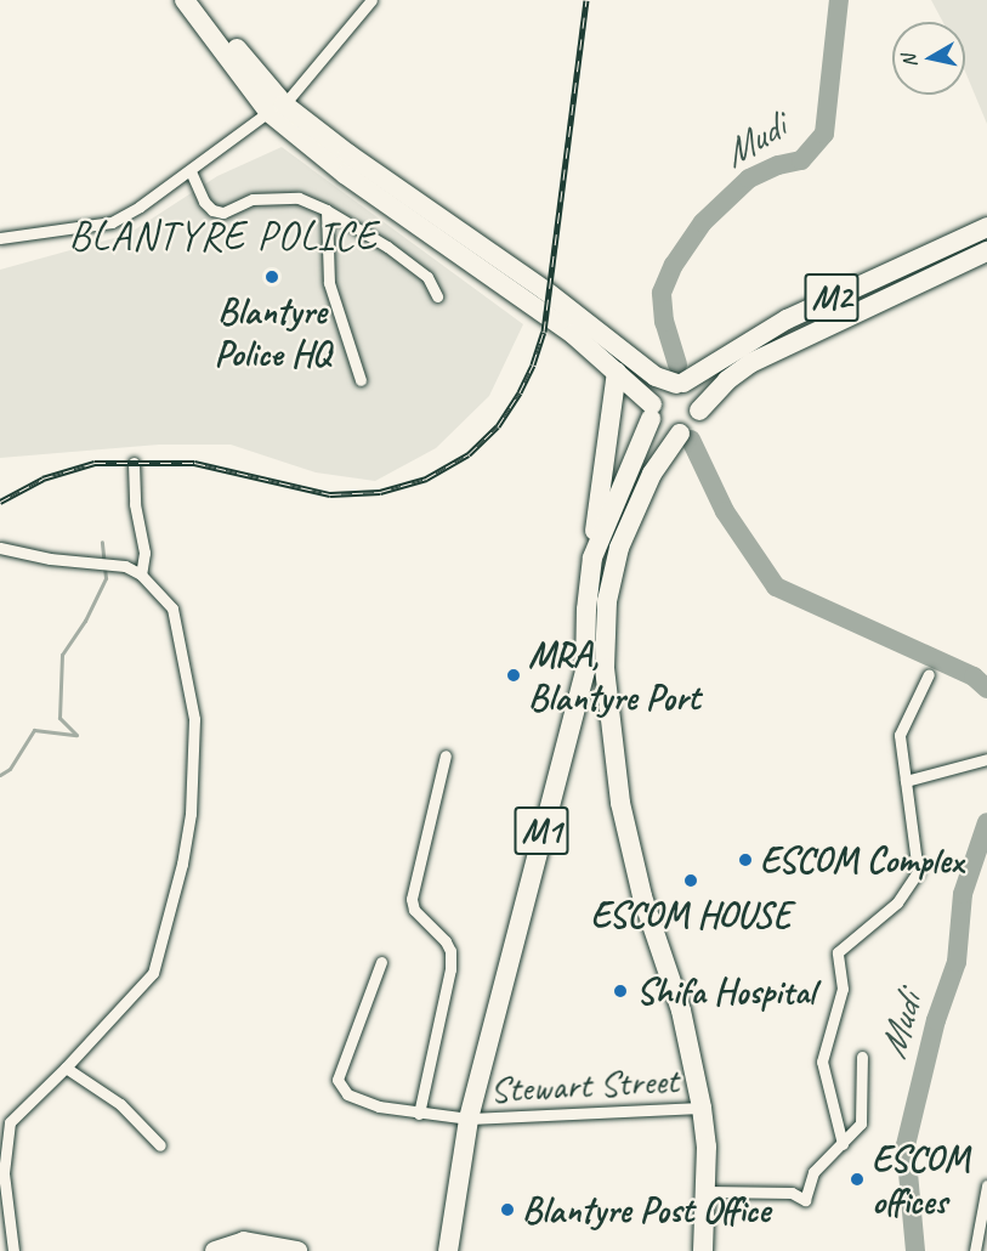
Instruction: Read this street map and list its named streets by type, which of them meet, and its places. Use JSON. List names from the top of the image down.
{
  "streets": {
    "highway": ["M2", "M1"],
    "street": ["Stewart Street"]
  },
  "crossings": [
    ["M2", "M1"],
    ["M1", "Stewart Street"]
  ],
  "districts": ["BLANTYRE POLICE"],
  "water": ["Mudi"],
  "places": [
    "Blantyre Police HQ",
    "MRA, Blantyre Port",
    "ESCOM Complex",
    "ESCOM HOUSE",
    "Shifa Hospital",
    "ESCOM offices",
    "Blantyre Post Office"
  ],
  "north": "left"
}
